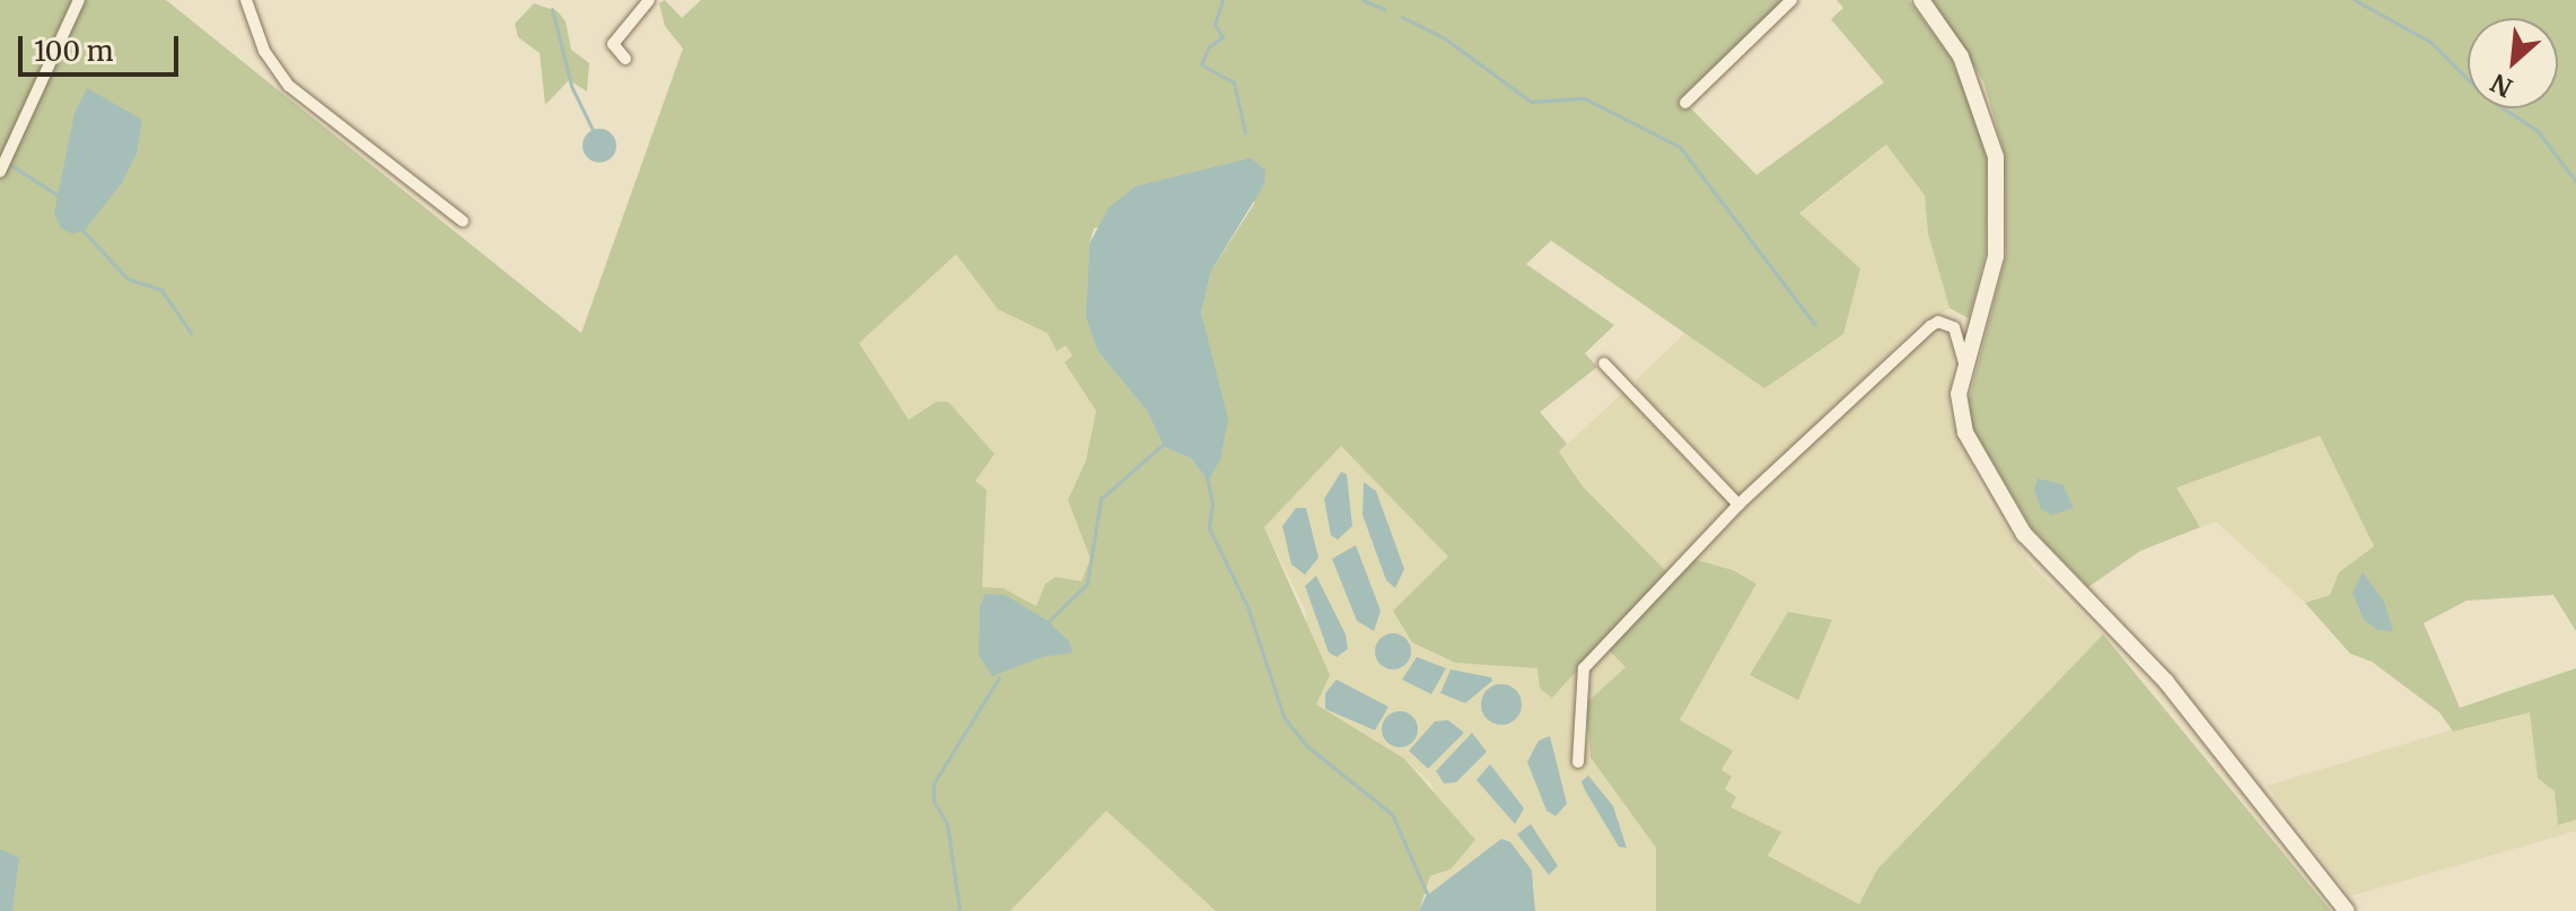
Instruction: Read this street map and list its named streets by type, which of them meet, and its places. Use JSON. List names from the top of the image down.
{
  "scale_bar": "100 m",
  "north": "bottom left"
}
